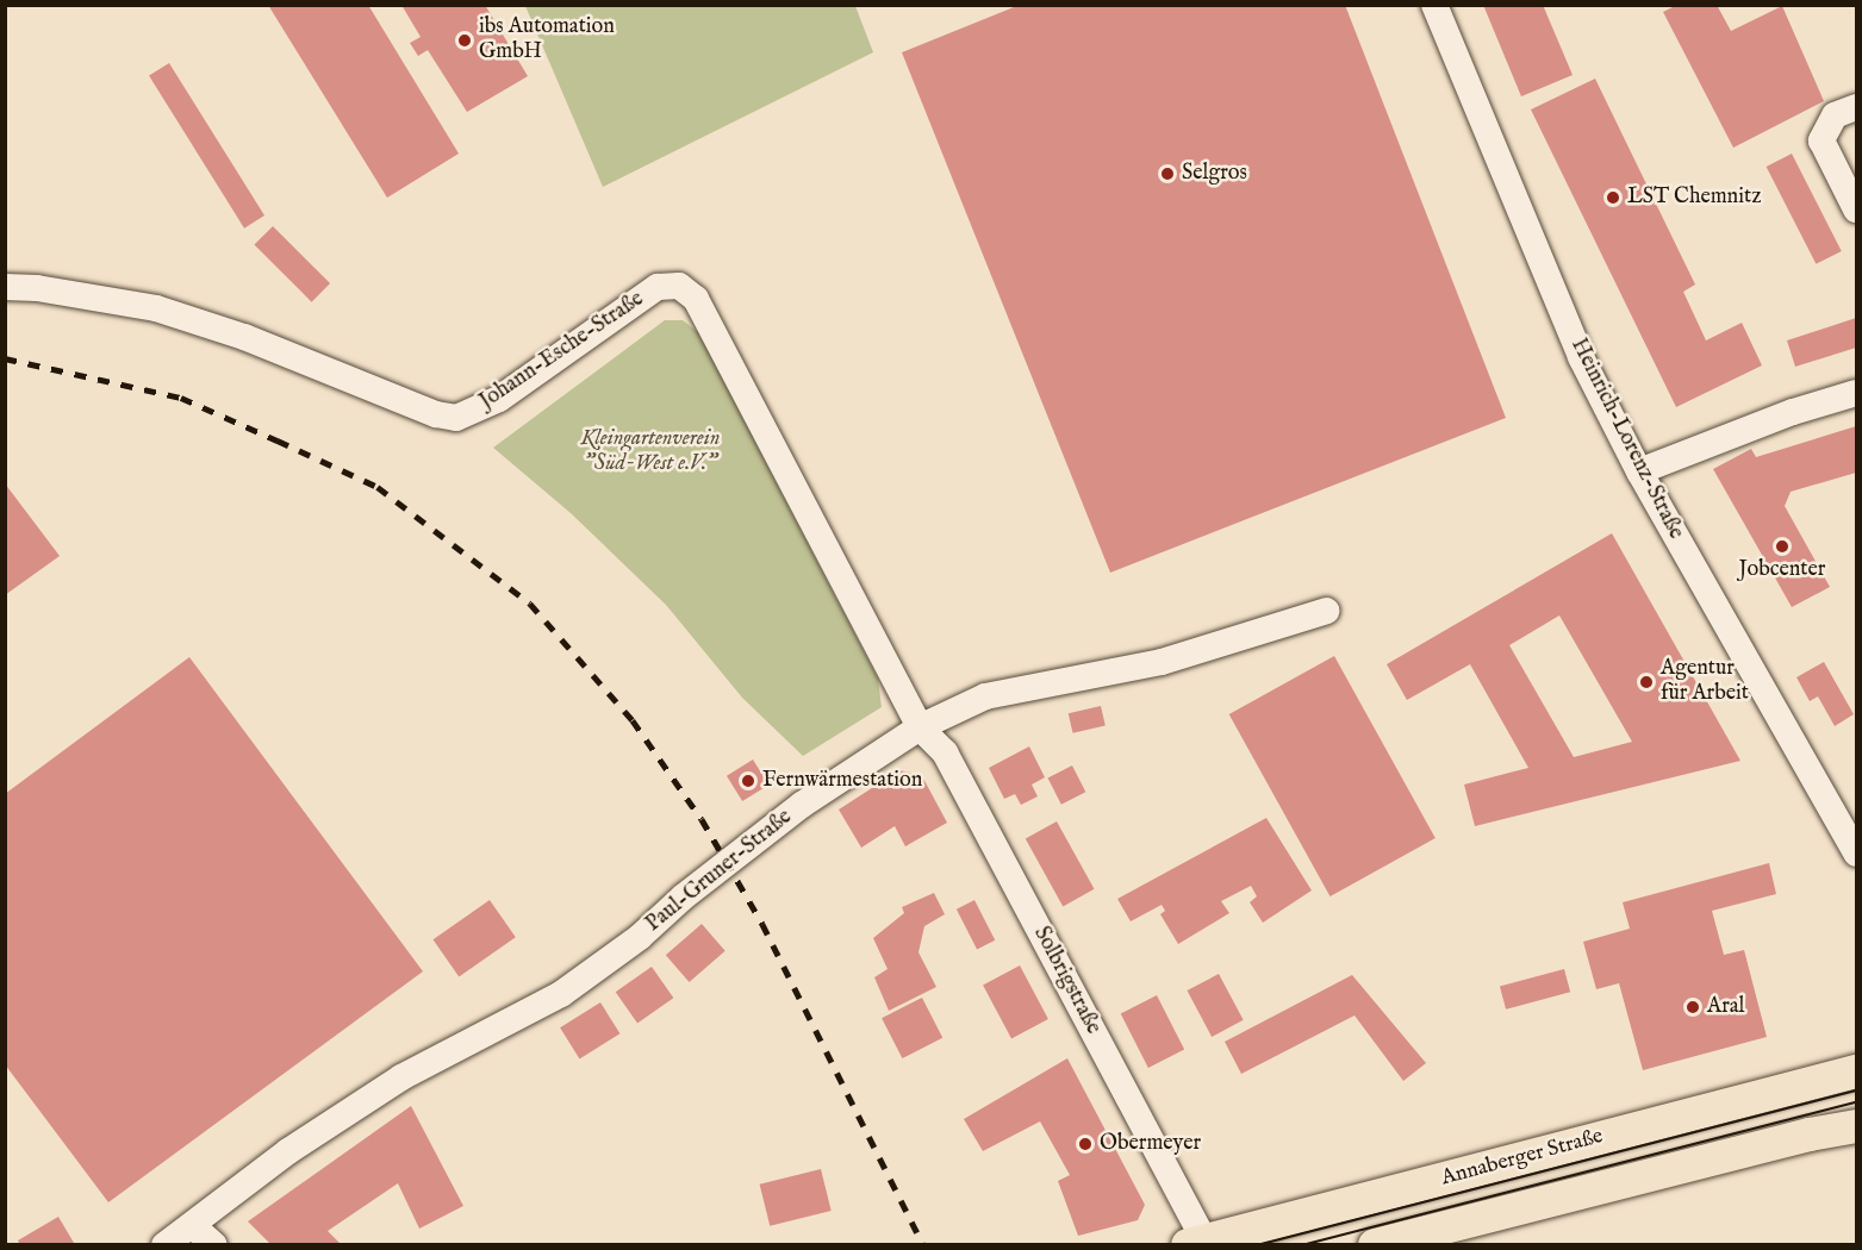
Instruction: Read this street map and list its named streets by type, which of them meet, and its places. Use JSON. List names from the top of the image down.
{
  "streets": {
    "main road": ["Annaberger Straße"],
    "street": [
      "Johann-Esche-Straße",
      "Heinrich-Lorenz-Straße",
      "Paul-Gruner-Straße",
      "Solbrigstraße"
    ]
  },
  "crossings": [
    ["Johann-Esche-Straße", "Paul-Gruner-Straße"],
    ["Johann-Esche-Straße", "Solbrigstraße"],
    ["Paul-Gruner-Straße", "Solbrigstraße"],
    ["Solbrigstraße", "Annaberger Straße"]
  ],
  "parks": ["Kleingartenverein \"Süd-West e.V.\""],
  "places": [
    "ibs Automation GmbH",
    "Selgros",
    "LST Chemnitz",
    "Jobcenter",
    "Agentur für Arbeit",
    "Fernwärmestation",
    "Aral",
    "Obermeyer"
  ]
}
